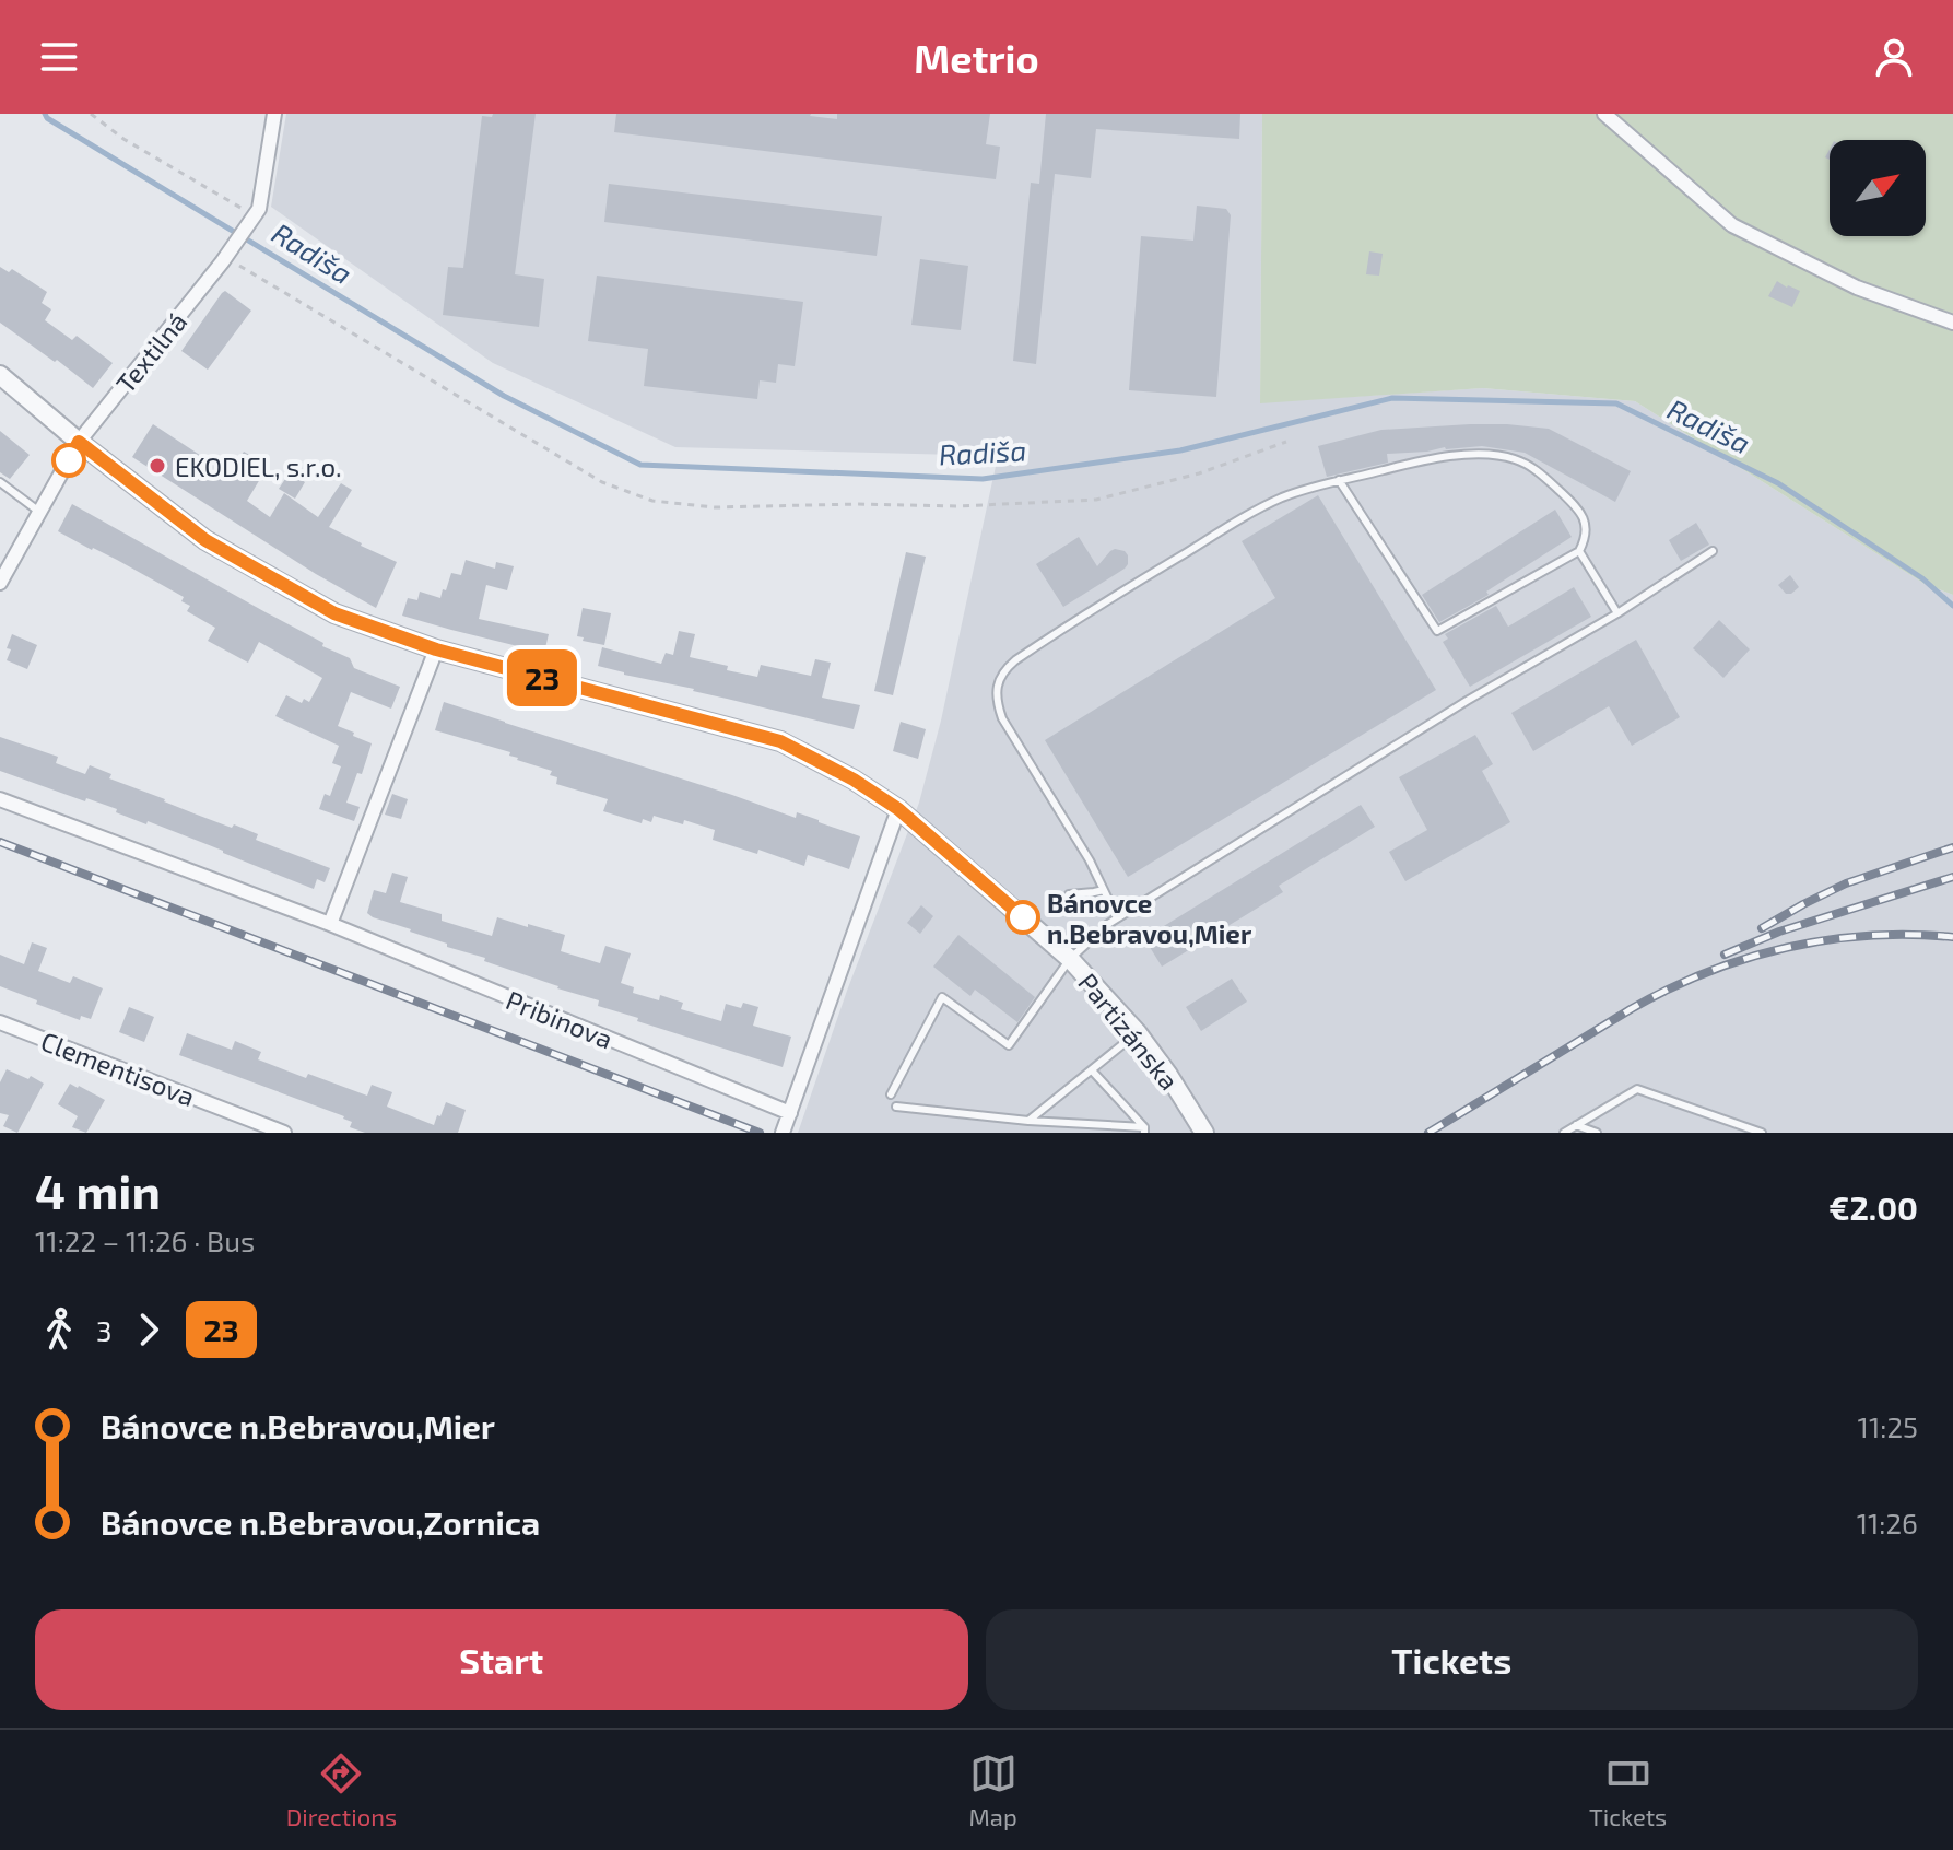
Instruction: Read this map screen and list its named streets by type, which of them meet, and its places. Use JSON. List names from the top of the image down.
{
  "streets": {
    "street": [
      "Textilná",
      "Pribinova",
      "Partizánska",
      "Clementisova"
    ]
  },
  "crossings": [
    ["Textilná", "Partizánska"]
  ],
  "water": ["Radiša"],
  "places": ["EKODIEL, s.r.o.", "Bánovce n.Bebravou,Mier"],
  "lines": ["bus line 23"],
  "north": "top right",
  "page": {
    "header": "Metrio",
    "on_map": "23",
    "heading": ["4 min", "11:22 – 11:26 · Bus", "€2.00"],
    "legs": ["3", "23"],
    "list": [
      {
        "name": "Bánovce n.Bebravou,Mier",
        "value": "11:25"
      },
      {
        "name": "Bánovce n.Bebravou,Zornica",
        "value": "11:26"
      }
    ],
    "buttons": ["Start", "Tickets"],
    "tabs": ["Directions", "Map", "Tickets"]
  }
}
